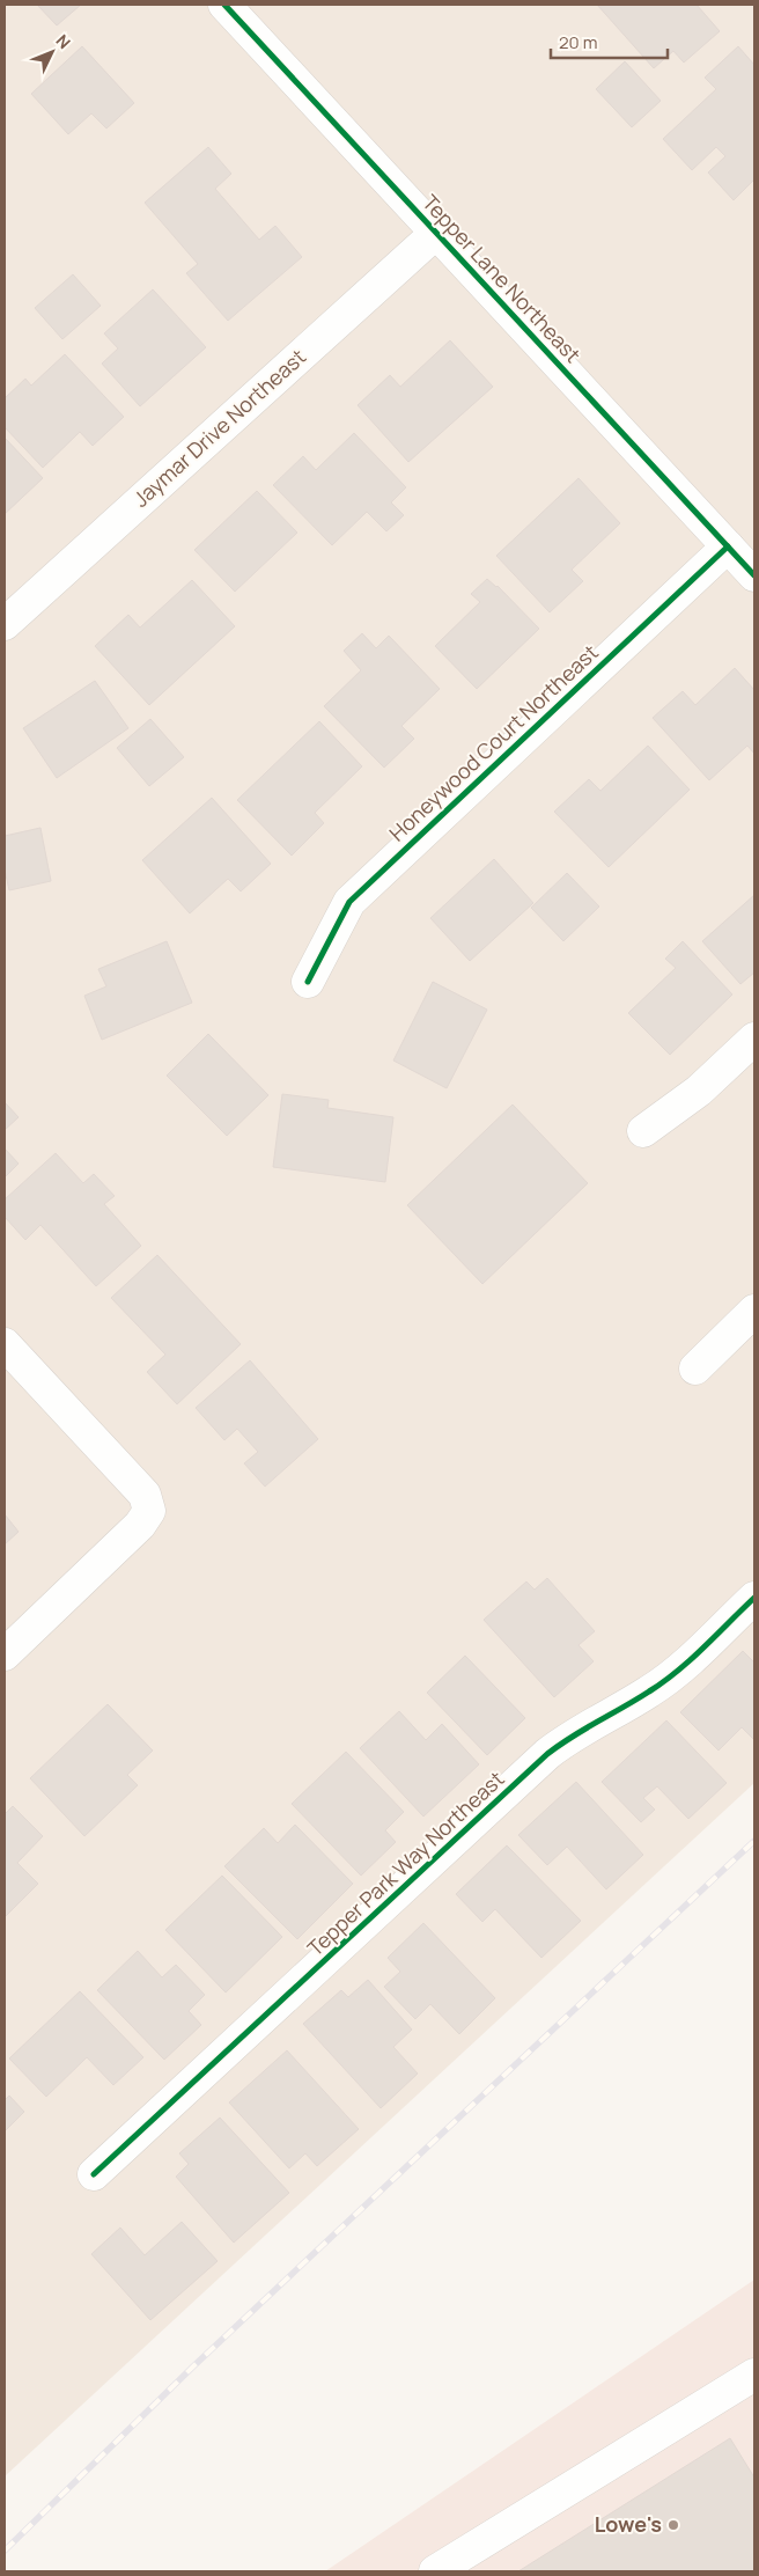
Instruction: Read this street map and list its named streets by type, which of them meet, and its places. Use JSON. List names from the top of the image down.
{
  "streets": {
    "street": [
      "Tepper Lane Northeast",
      "Jaymar Drive Northeast",
      "Honeywood Court Northeast",
      "Tepper Park Way Northeast"
    ]
  },
  "crossings": [
    ["Tepper Lane Northeast", "Jaymar Drive Northeast"],
    ["Tepper Lane Northeast", "Honeywood Court Northeast"]
  ],
  "places": ["Lowe's"],
  "scale_bar": "20 m",
  "north": "top right"
}
